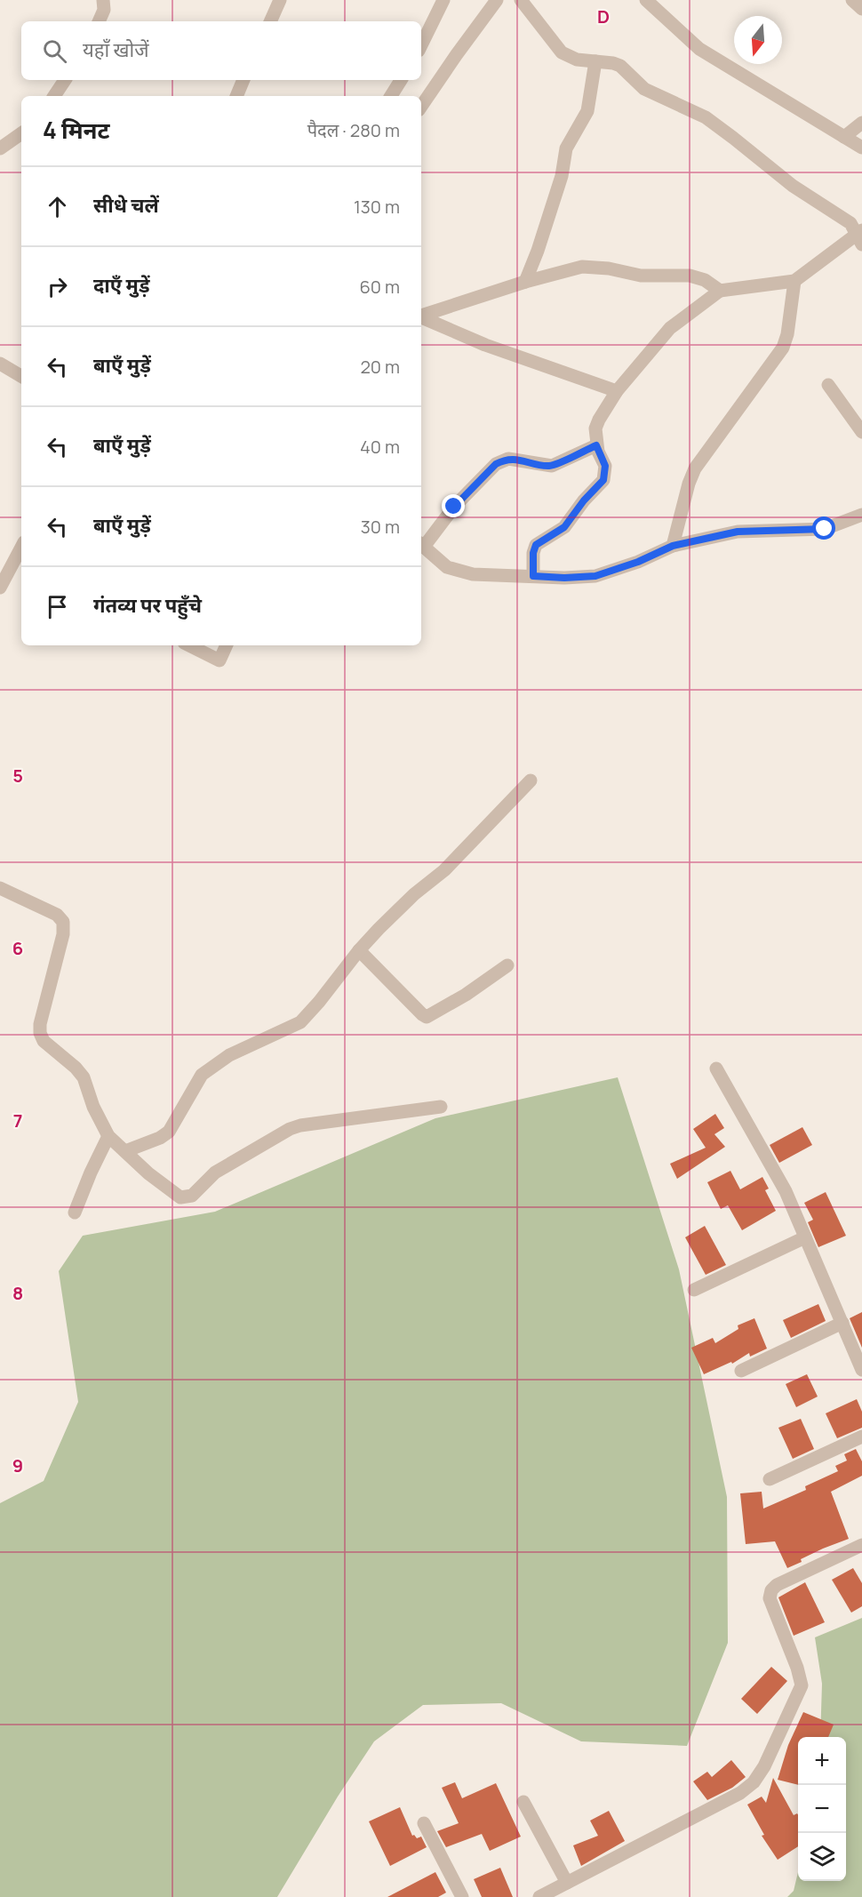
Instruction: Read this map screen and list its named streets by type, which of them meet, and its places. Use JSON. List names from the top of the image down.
{
  "north": "bottom",
  "page": {
    "search": "यहाँ खोजें",
    "heading": ["4 मिनट", "पैदल · 280 m"],
    "list": [
      ["सीधे चलें", "130 m"],
      ["दाएँ मुड़ें", "60 m"],
      ["बाएँ मुड़ें", "20 m"],
      ["बाएँ मुड़ें", "40 m"],
      ["बाएँ मुड़ें", "30 m"],
      "गंतव्य पर पहुँचे"
    ],
    "map_buttons": ["+", "−"]
  },
  "grid": {
    "columns": ["D"],
    "rows": [
      "5",
      "6",
      "7",
      "8",
      "9"
    ]
  }
}
